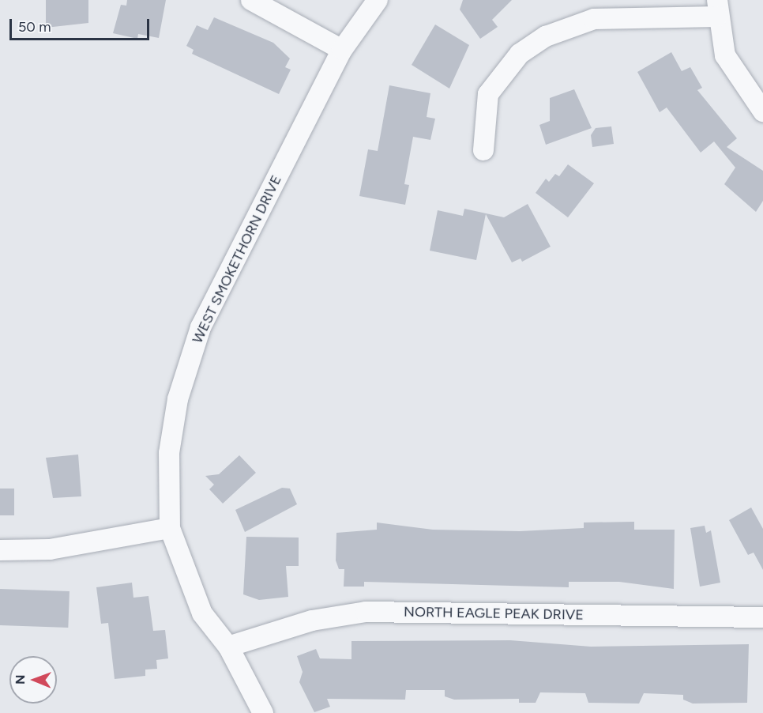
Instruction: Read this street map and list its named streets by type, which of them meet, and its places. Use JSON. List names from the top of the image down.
{
  "streets": {
    "street": ["WEST SMOKETHORN DRIVE", "NORTH EAGLE PEAK DRIVE"]
  },
  "crossings": [
    ["WEST SMOKETHORN DRIVE", "NORTH EAGLE PEAK DRIVE"]
  ],
  "scale_bar": "50 m",
  "north": "left"
}
